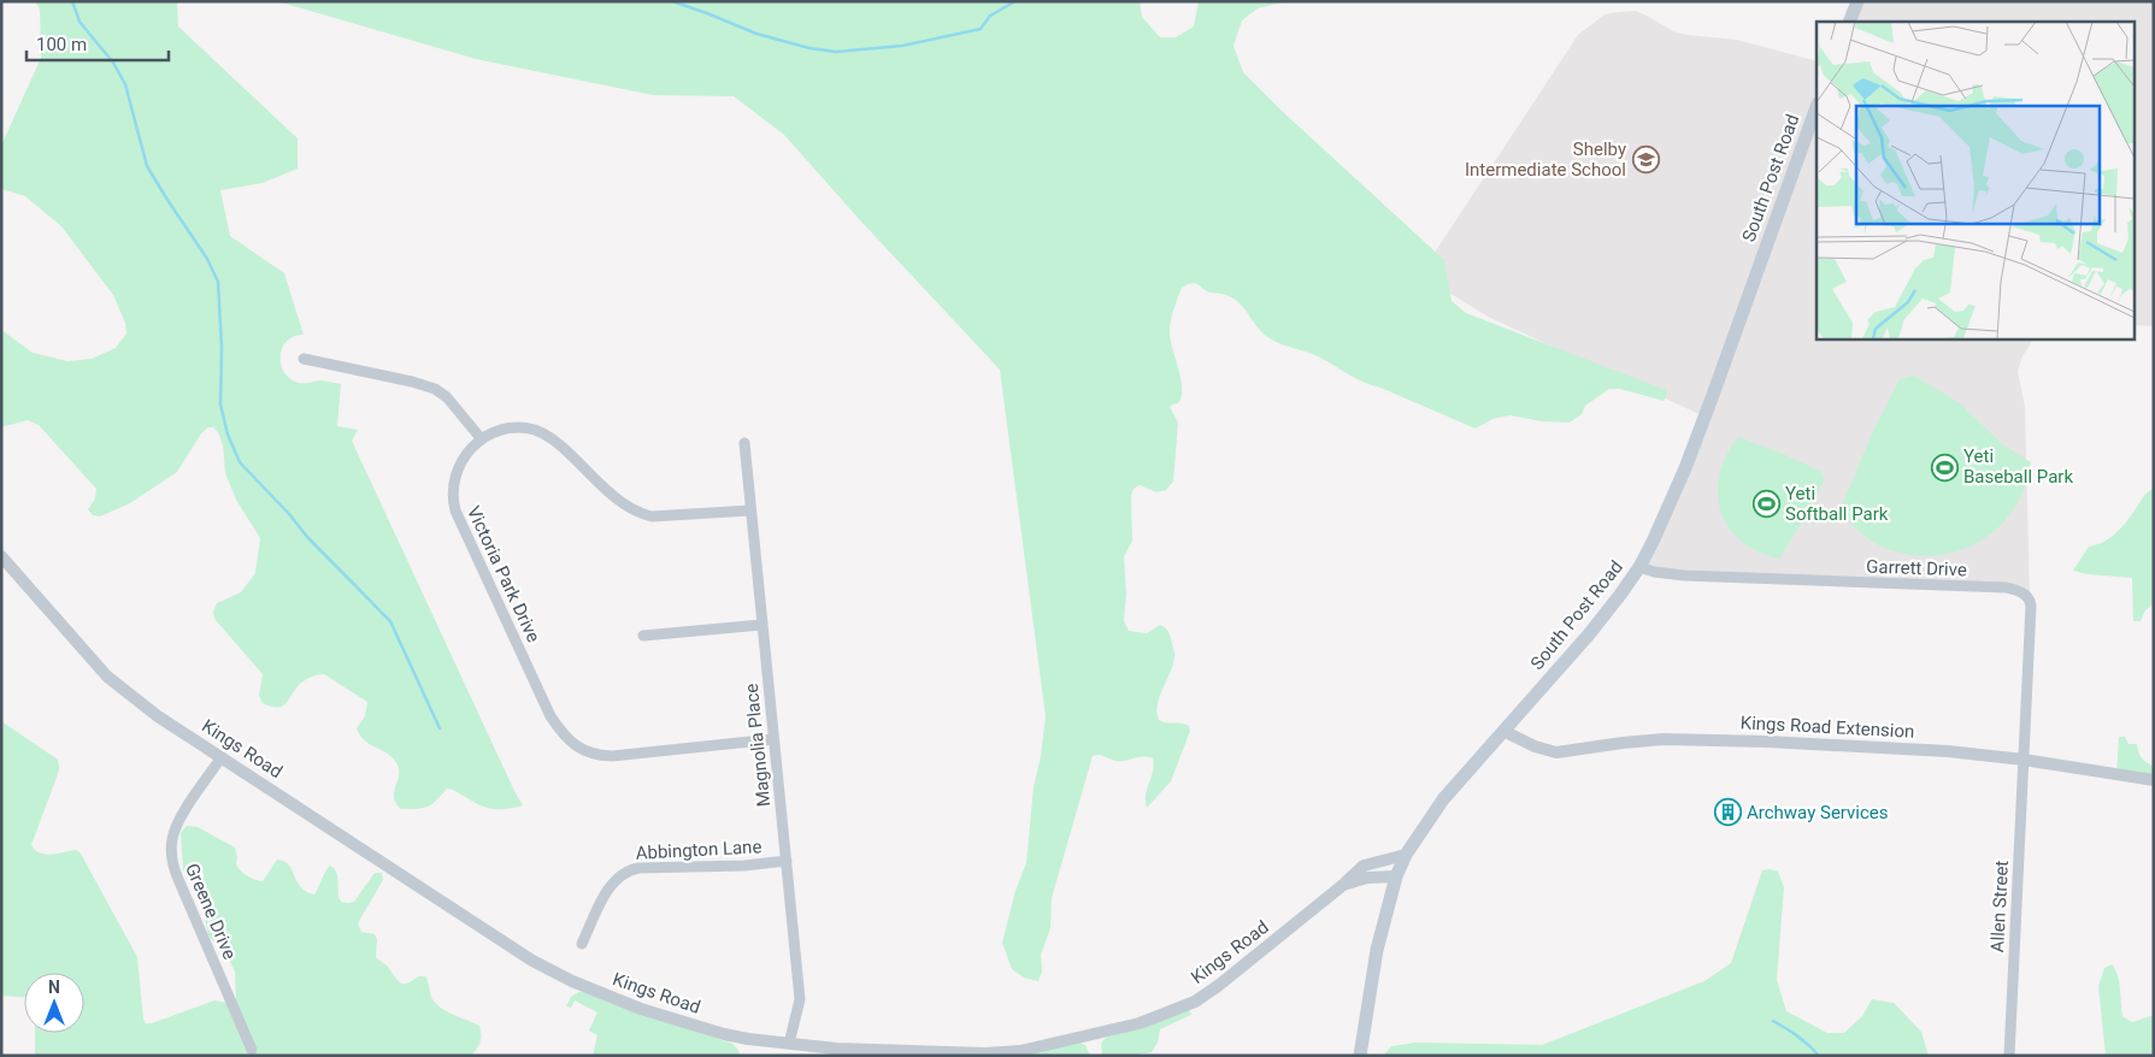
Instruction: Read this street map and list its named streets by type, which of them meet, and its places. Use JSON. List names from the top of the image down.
{
  "streets": {
    "main road": ["South Post Road"],
    "street": [
      "Garrett Drive",
      "Victoria Park Drive",
      "Kings Road Extension",
      "Magnolia Place",
      "Kings Road",
      "Abbington Lane",
      "Allen Street",
      "Greene Drive"
    ]
  },
  "crossings": [
    ["South Post Road", "Garrett Drive"],
    ["South Post Road", "Kings Road Extension"],
    ["South Post Road", "Kings Road"],
    ["Garrett Drive", "Kings Road Extension"],
    ["Garrett Drive", "Allen Street"],
    ["Victoria Park Drive", "Magnolia Place"],
    ["Kings Road Extension", "Allen Street"],
    ["Magnolia Place", "Kings Road"],
    ["Magnolia Place", "Abbington Lane"],
    ["Kings Road", "Greene Drive"]
  ],
  "places": {
    "school or university": ["Shelby Intermediate School"],
    "sports": ["Yeti Baseball Park", "Yeti Softball Park"],
    "building": ["Archway Services"]
  },
  "scale_bar": "100 m",
  "north": "top"
}
